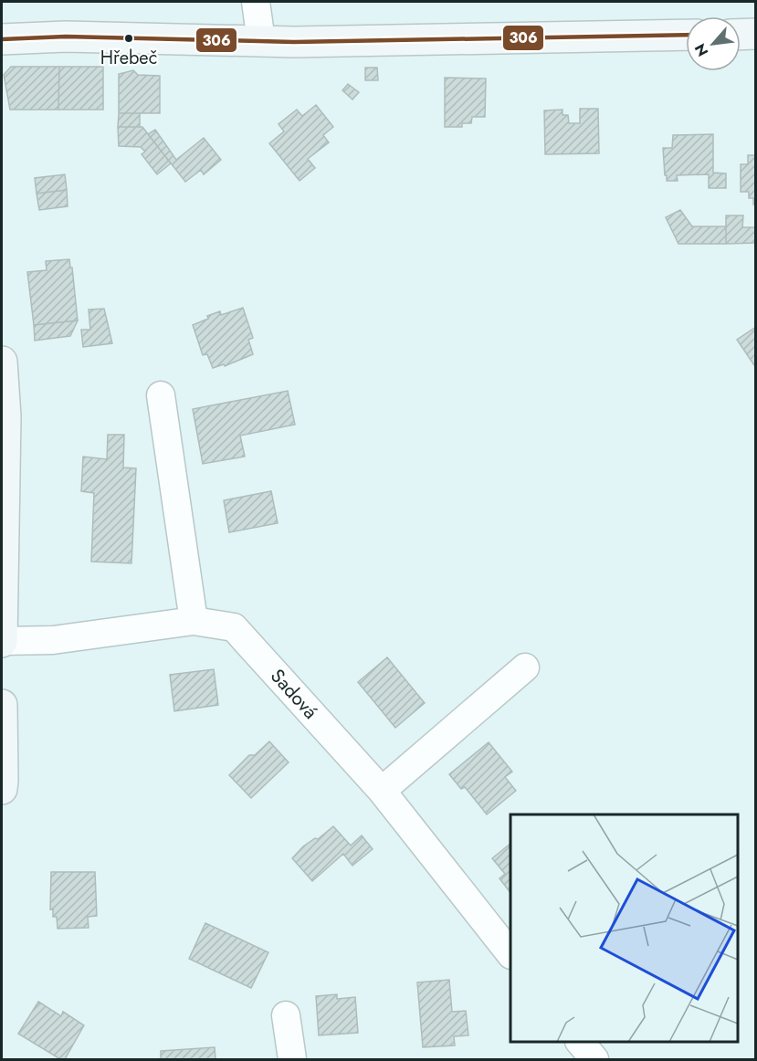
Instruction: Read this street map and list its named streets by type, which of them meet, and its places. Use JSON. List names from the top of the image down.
{
  "streets": {
    "street": ["Sadová"]
  },
  "places": ["Hřebeč"],
  "lines": ["transit line 306"],
  "north": "bottom left"
}
